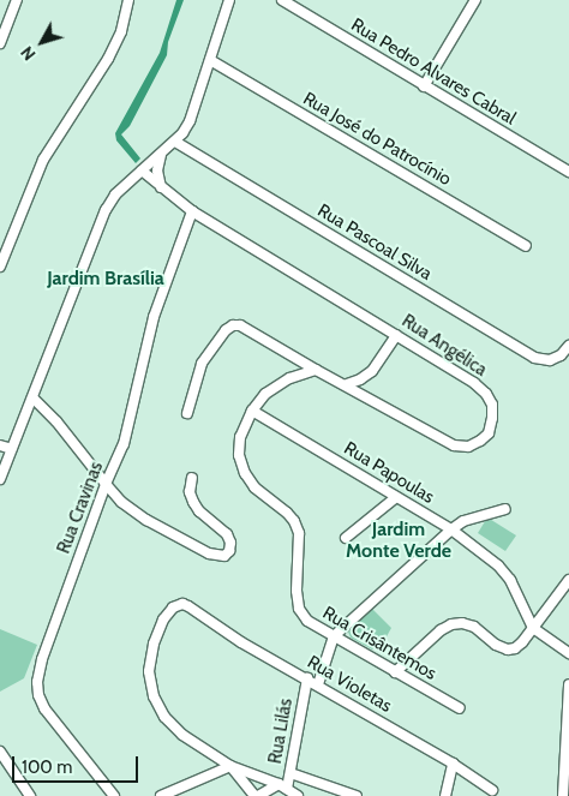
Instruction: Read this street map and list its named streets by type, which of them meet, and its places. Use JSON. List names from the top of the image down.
{
  "streets": {
    "street": [
      "Rua Pedro Alvares Cabral",
      "Rua José do Patrocínio",
      "Rua Pascoal Silva",
      "Rua Angélica",
      "Rua Papoulas",
      "Rua Cravinas",
      "Rua Crisântemos",
      "Rua Violetas",
      "Rua Lilás"
    ]
  },
  "crossings": [
    ["Rua Angélica", "Rua Cravinas"],
    ["Rua Angélica", "Rua Crisântemos"],
    ["Rua Papoulas", "Rua Crisântemos"],
    ["Rua Violetas", "Rua Lilás"]
  ],
  "districts": ["Jardim Brasília", "Jardim Monte Verde"],
  "scale_bar": "100 m",
  "north": "bottom left"
}
